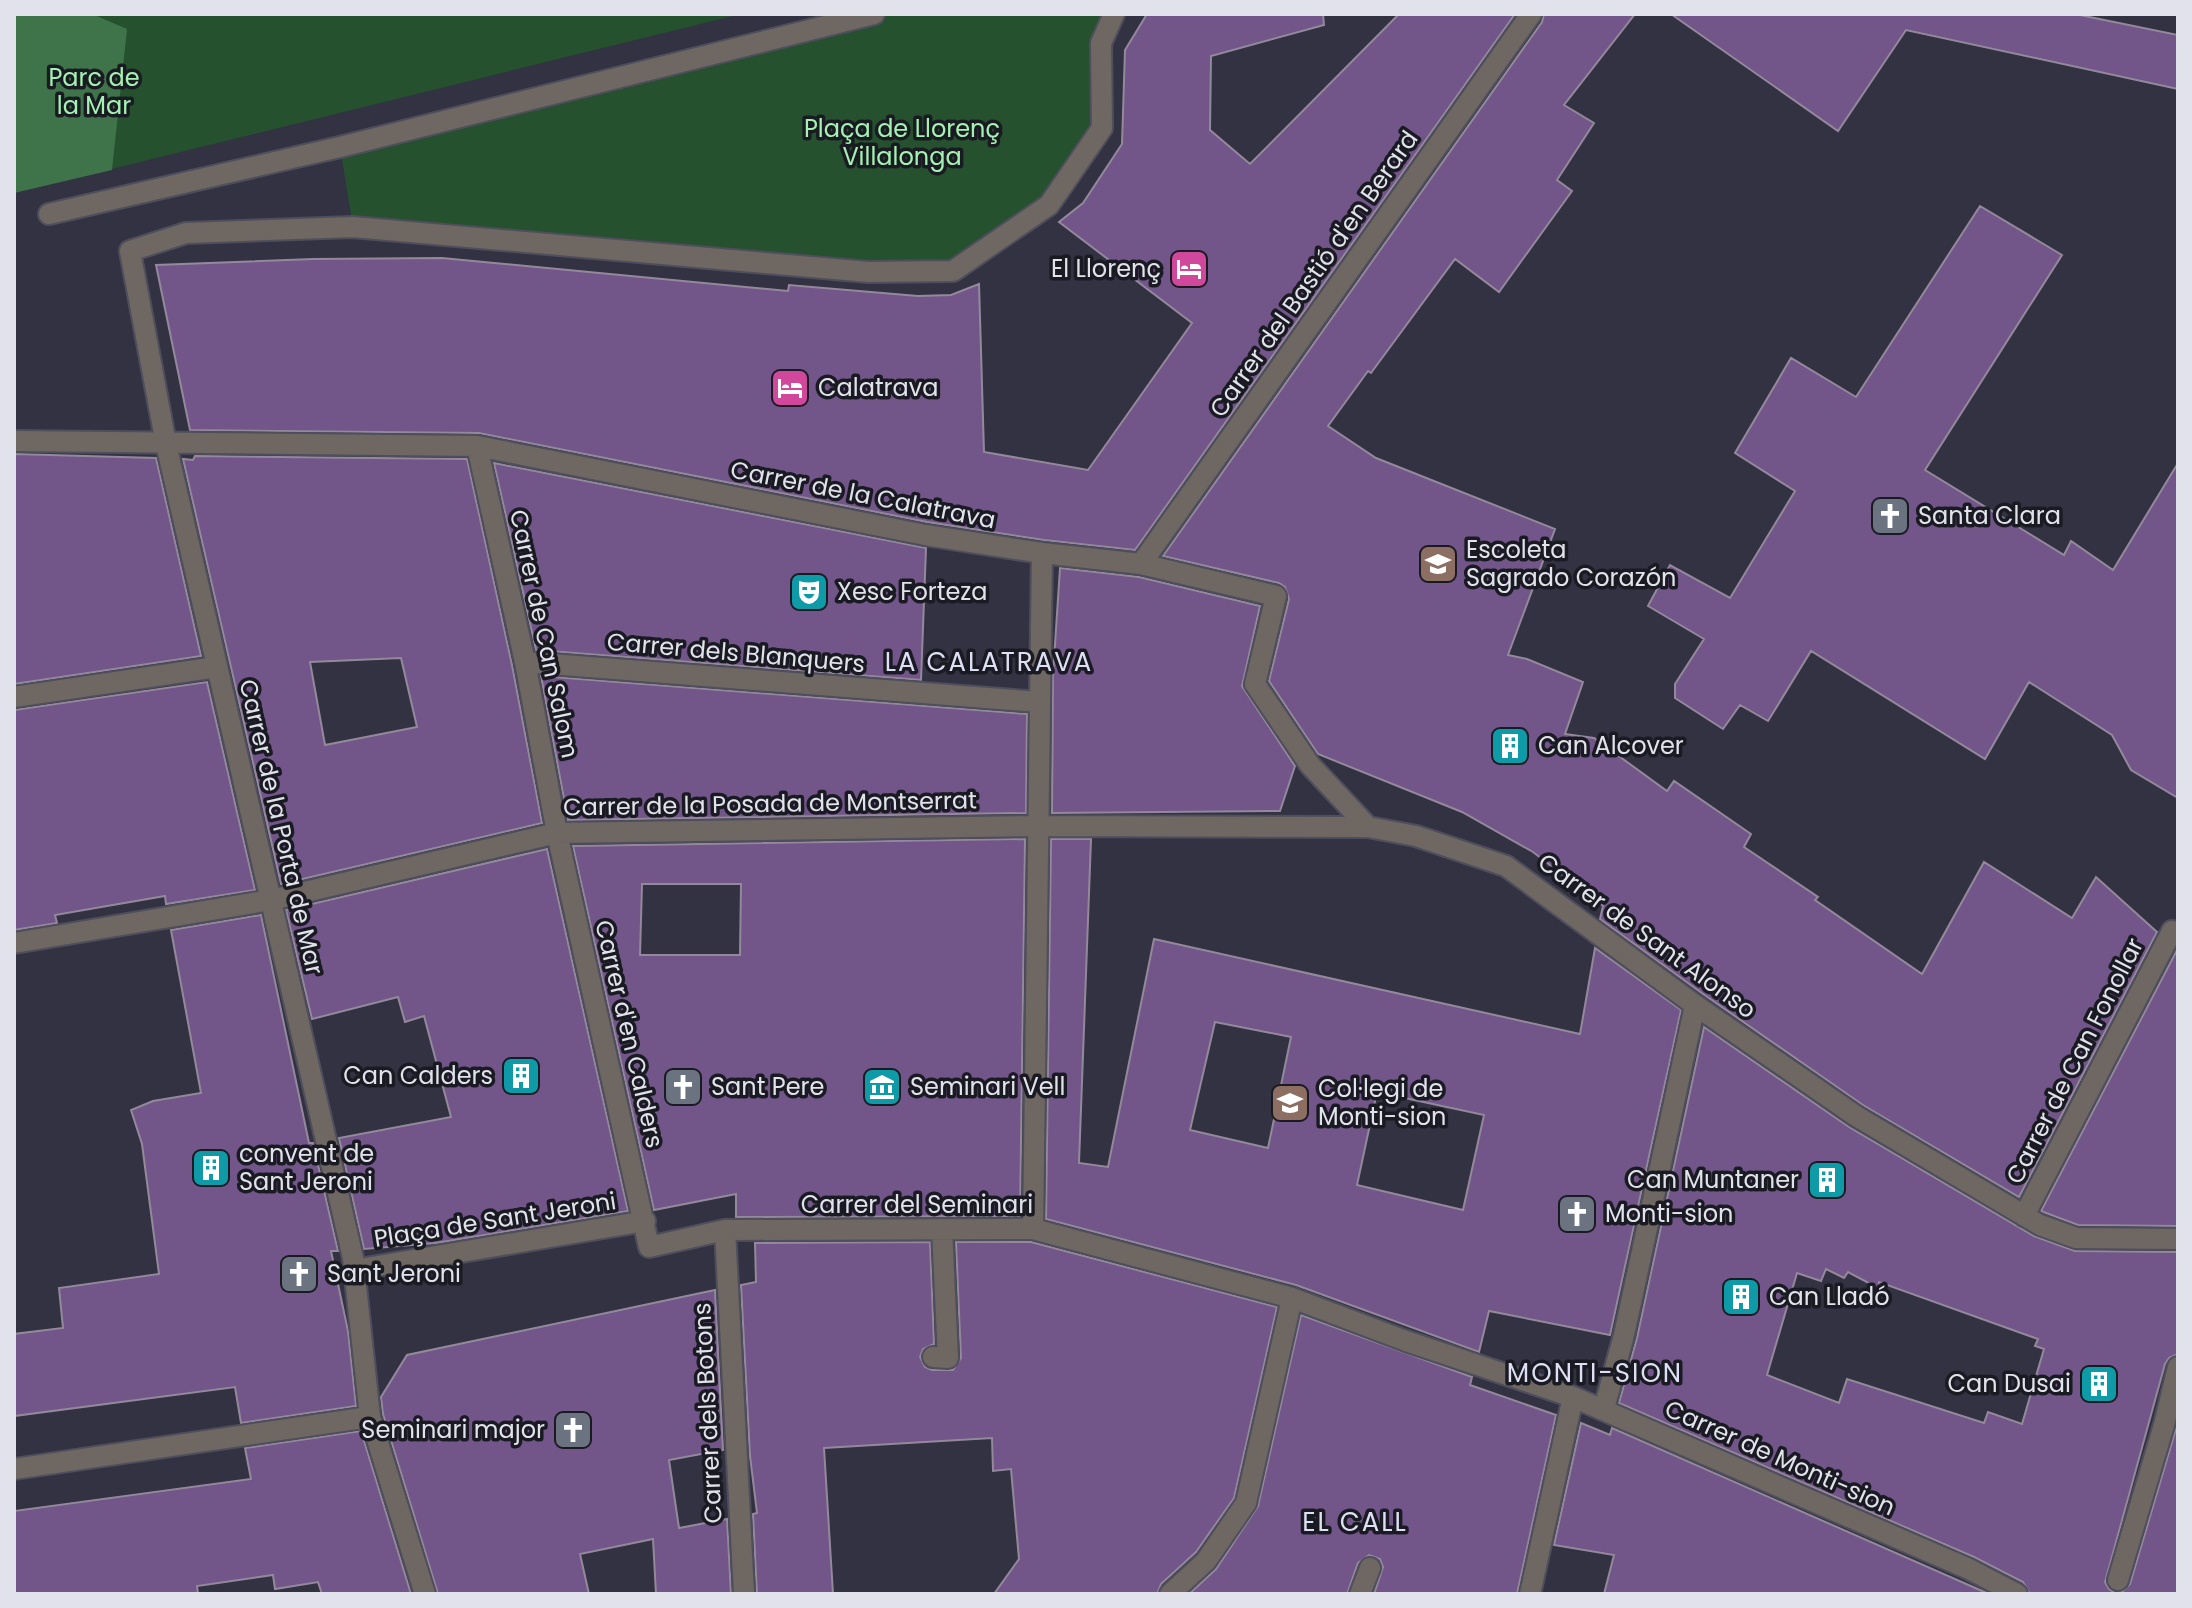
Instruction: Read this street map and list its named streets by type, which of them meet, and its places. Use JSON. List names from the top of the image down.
{
  "streets": {
    "street": [
      "Carrer del Bastió d'en Berard",
      "Carrer de la Calatrava",
      "Carrer de Can Salom",
      "Carrer dels Blanquers",
      "Carrer de la Posada de Montserrat",
      "Carrer de la Porta de Mar",
      "Carrer de Sant Alonso",
      "Carrer d'en Calders",
      "Carrer de Can Fonollar",
      "Carrer del Seminari",
      "Plaça de Sant Jeroni",
      "Carrer dels Botons",
      "Carrer de Monti-sion"
    ]
  },
  "crossings": [
    ["Carrer del Bastió d'en Berard", "Carrer de la Calatrava"],
    ["Carrer de la Calatrava", "Carrer de Can Salom"],
    ["Carrer de la Calatrava", "Carrer de la Porta de Mar"],
    ["Carrer de la Calatrava", "Carrer de Sant Alonso"],
    ["Carrer de Can Salom", "Carrer dels Blanquers"],
    ["Carrer de Can Salom", "Carrer de la Posada de Montserrat"],
    ["Carrer de Can Salom", "Carrer d'en Calders"],
    ["Carrer de la Posada de Montserrat", "Carrer de la Porta de Mar"],
    ["Carrer de la Posada de Montserrat", "Carrer de Sant Alonso"],
    ["Carrer de la Posada de Montserrat", "Carrer d'en Calders"],
    ["Carrer de la Porta de Mar", "Plaça de Sant Jeroni"],
    ["Carrer de Sant Alonso", "Carrer de Can Fonollar"],
    ["Carrer d'en Calders", "Carrer del Seminari"],
    ["Carrer d'en Calders", "Plaça de Sant Jeroni"],
    ["Carrer d'en Calders", "Carrer dels Botons"],
    ["Carrer del Seminari", "Carrer dels Botons"],
    ["Carrer del Seminari", "Carrer de Monti-sion"]
  ],
  "districts": ["LA CALATRAVA", "MONTI-SION", "EL CALL"],
  "parks": ["Parc de la Mar", "Plaça de Llorenç Villalonga"],
  "places": {
    "hotel": ["El Llorenç", "Calatrava"],
    "church": [
      "Santa Clara",
      "Sant Pere",
      "Monti-sion",
      "Sant Jeroni",
      "Seminari major"
    ],
    "school or university": ["Escoleta Sagrado Corazón", "Col·legi de Monti-sion"],
    "theatre": ["Xesc Forteza"],
    "building": [
      "Can Alcover",
      "Can Calders",
      "convent de Sant Jeroni",
      "Can Muntaner",
      "Can Lladó",
      "Can Dusai"
    ],
    "museum": ["Seminari Vell"]
  }
}
